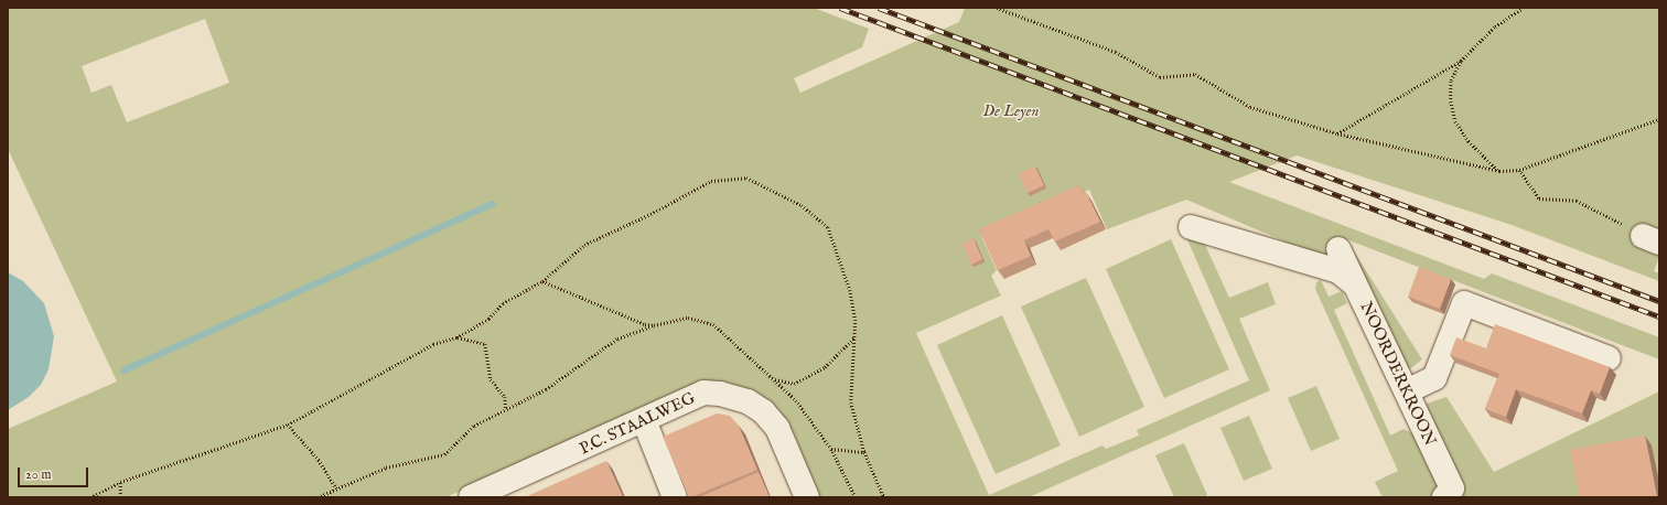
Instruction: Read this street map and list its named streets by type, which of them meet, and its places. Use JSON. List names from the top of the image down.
{
  "streets": {
    "street": ["NOORDERKROON", "P.C. STAALWEG"]
  },
  "parks": ["De Leyen"],
  "scale_bar": "20 m"
}
